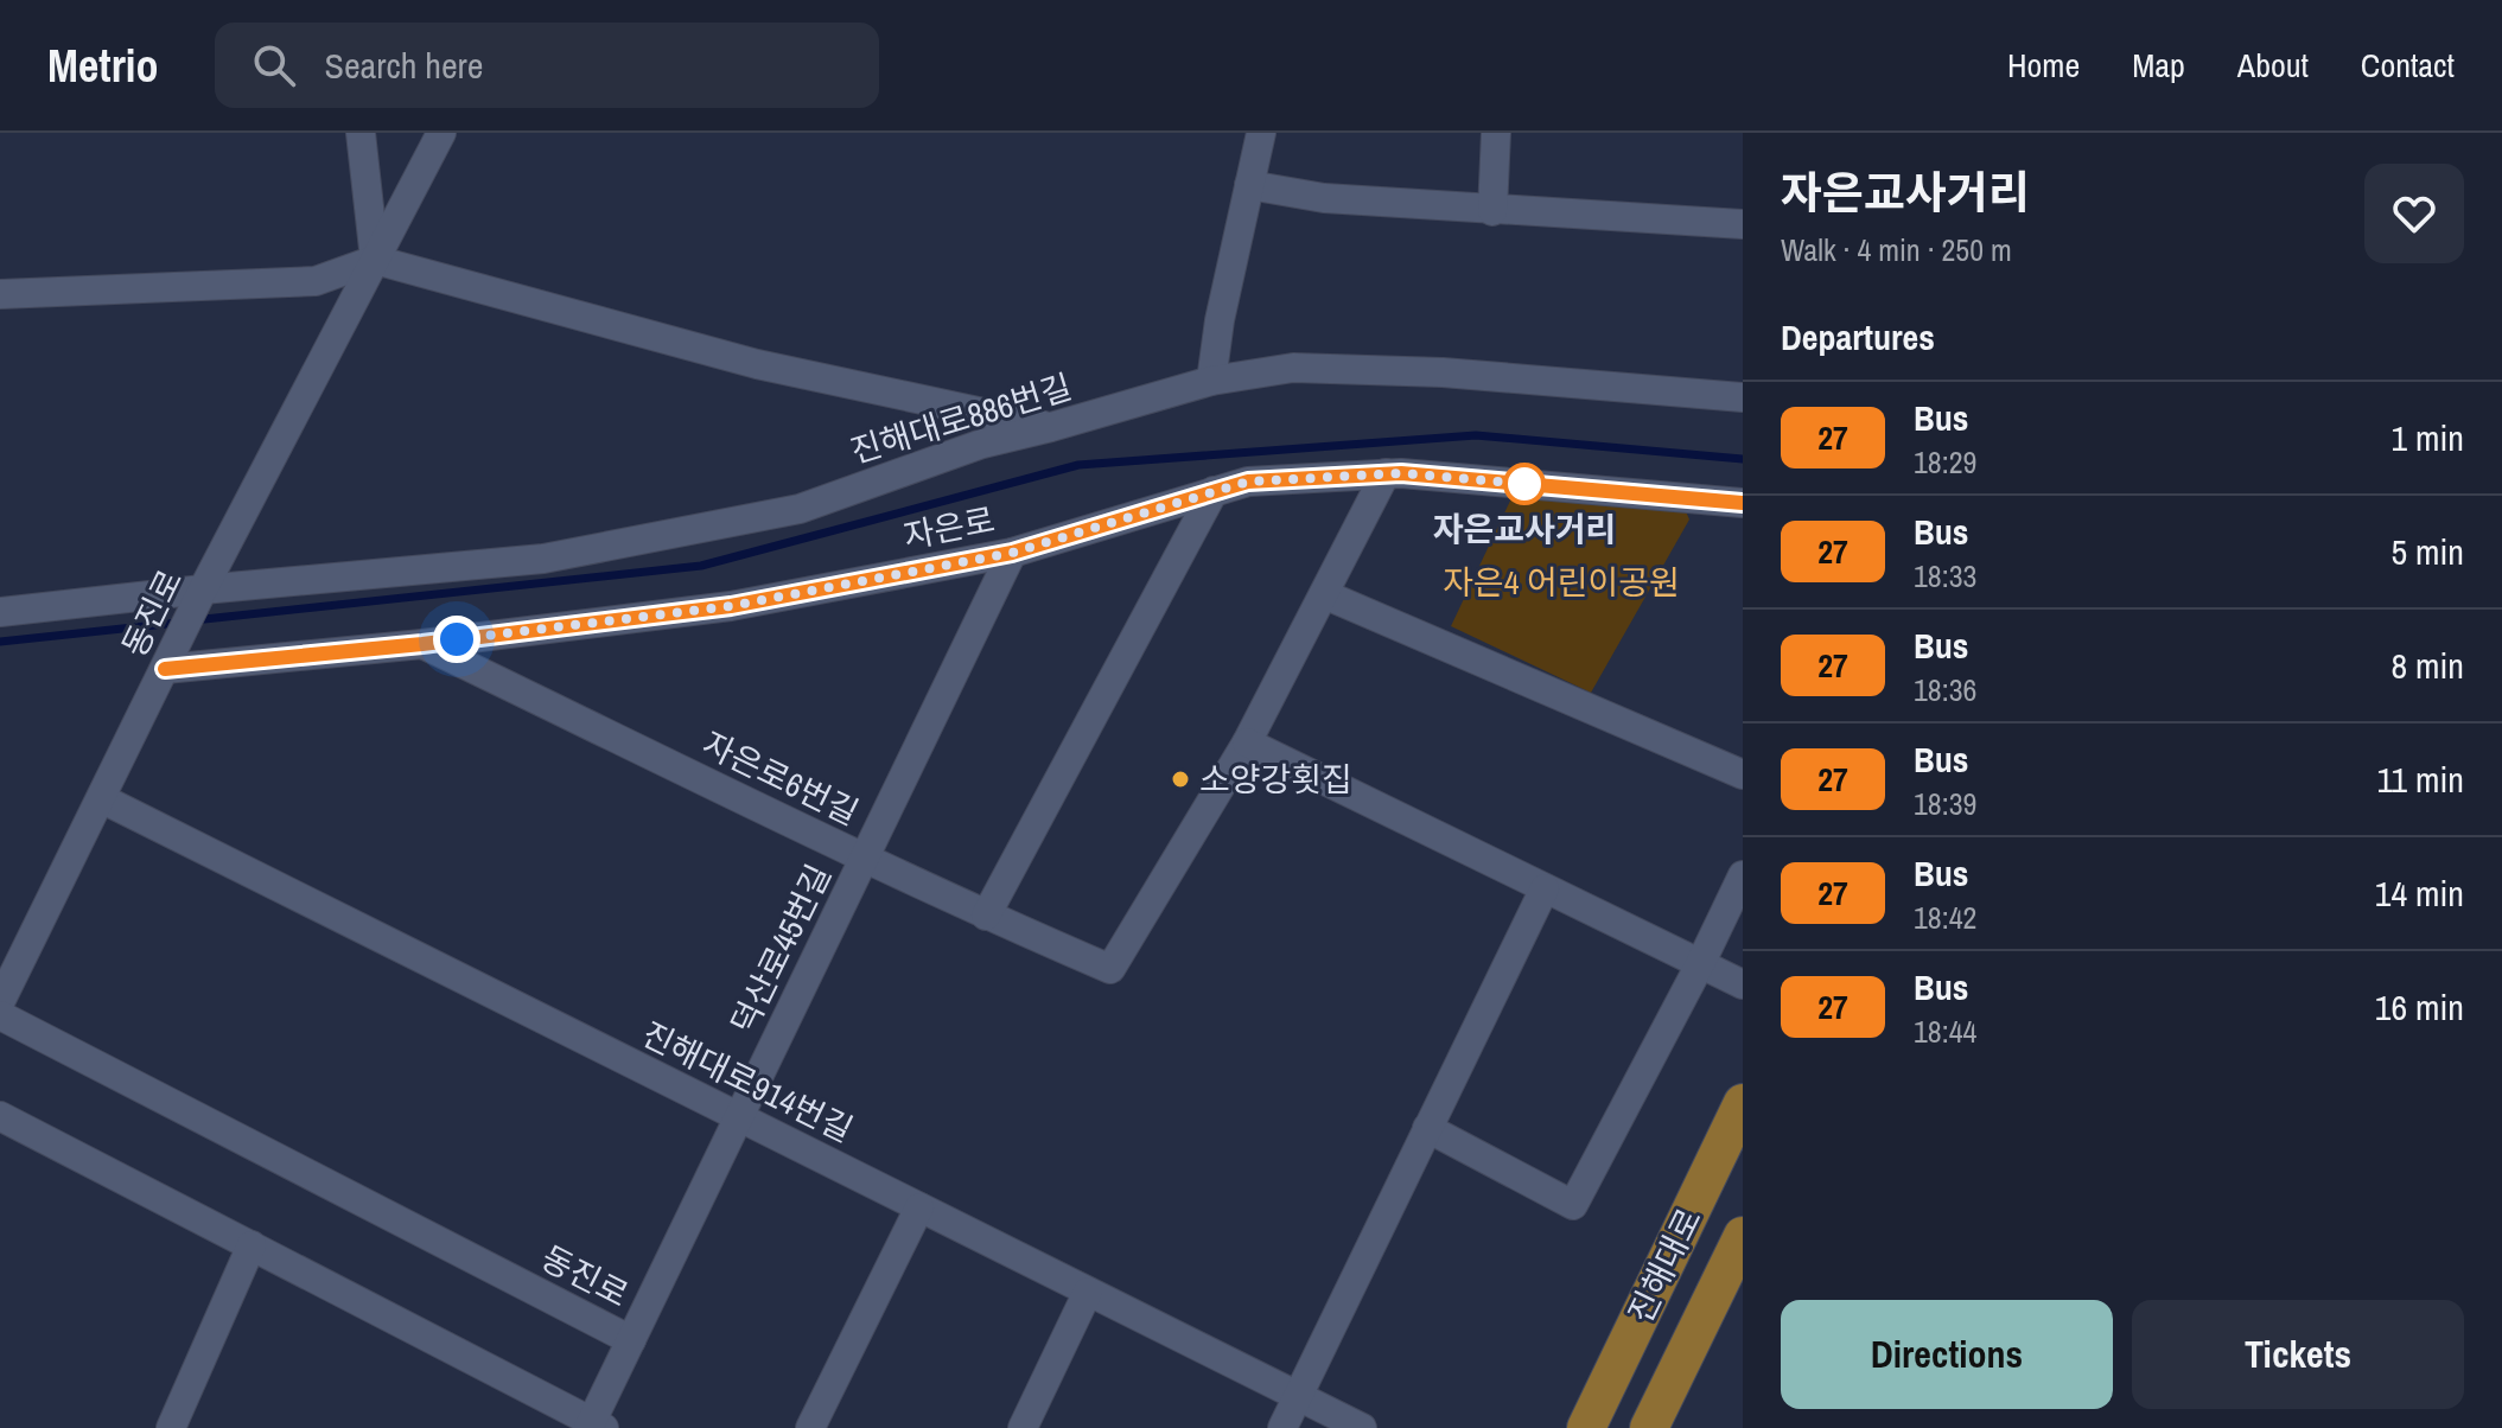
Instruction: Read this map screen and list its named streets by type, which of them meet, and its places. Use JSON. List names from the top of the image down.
{
  "streets": {
    "main road": ["진해대로"],
    "street": [
      "진해대로886번길",
      "자은로",
      "동진로",
      "자은로6번길",
      "덕산로45번길",
      "진해대로914번길"
    ]
  },
  "crossings": [
    ["진해대로886번길", "동진로"],
    ["자은로", "동진로"],
    ["자은로", "자은로6번길"],
    ["자은로", "덕산로45번길"],
    ["동진로", "덕산로45번길"],
    ["동진로", "진해대로914번길"],
    ["자은로6번길", "덕산로45번길"],
    ["덕산로45번길", "진해대로914번길"]
  ],
  "parks": ["자은4 어린이공원"],
  "places": ["자은교사거리", "소양강횟집"],
  "lines": ["bus line 27"],
  "page": {
    "header": "Metrio",
    "search": "Search here",
    "nav": [
      "Home",
      "Map",
      "About",
      "Contact"
    ],
    "heading": [
      ["자은교사거리", "Walk · 4 min · 250 m"],
      "Departures"
    ],
    "list": [
      {
        "mark": "27",
        "name": "Bus",
        "note": "18:29",
        "value": "1 min"
      },
      {
        "mark": "27",
        "name": "Bus",
        "note": "18:33",
        "value": "5 min"
      },
      {
        "mark": "27",
        "name": "Bus",
        "note": "18:36",
        "value": "8 min"
      },
      {
        "mark": "27",
        "name": "Bus",
        "note": "18:39",
        "value": "11 min"
      },
      {
        "mark": "27",
        "name": "Bus",
        "note": "18:42",
        "value": "14 min"
      },
      {
        "mark": "27",
        "name": "Bus",
        "note": "18:44",
        "value": "16 min"
      }
    ],
    "buttons": ["Directions", "Tickets"]
  }
}
